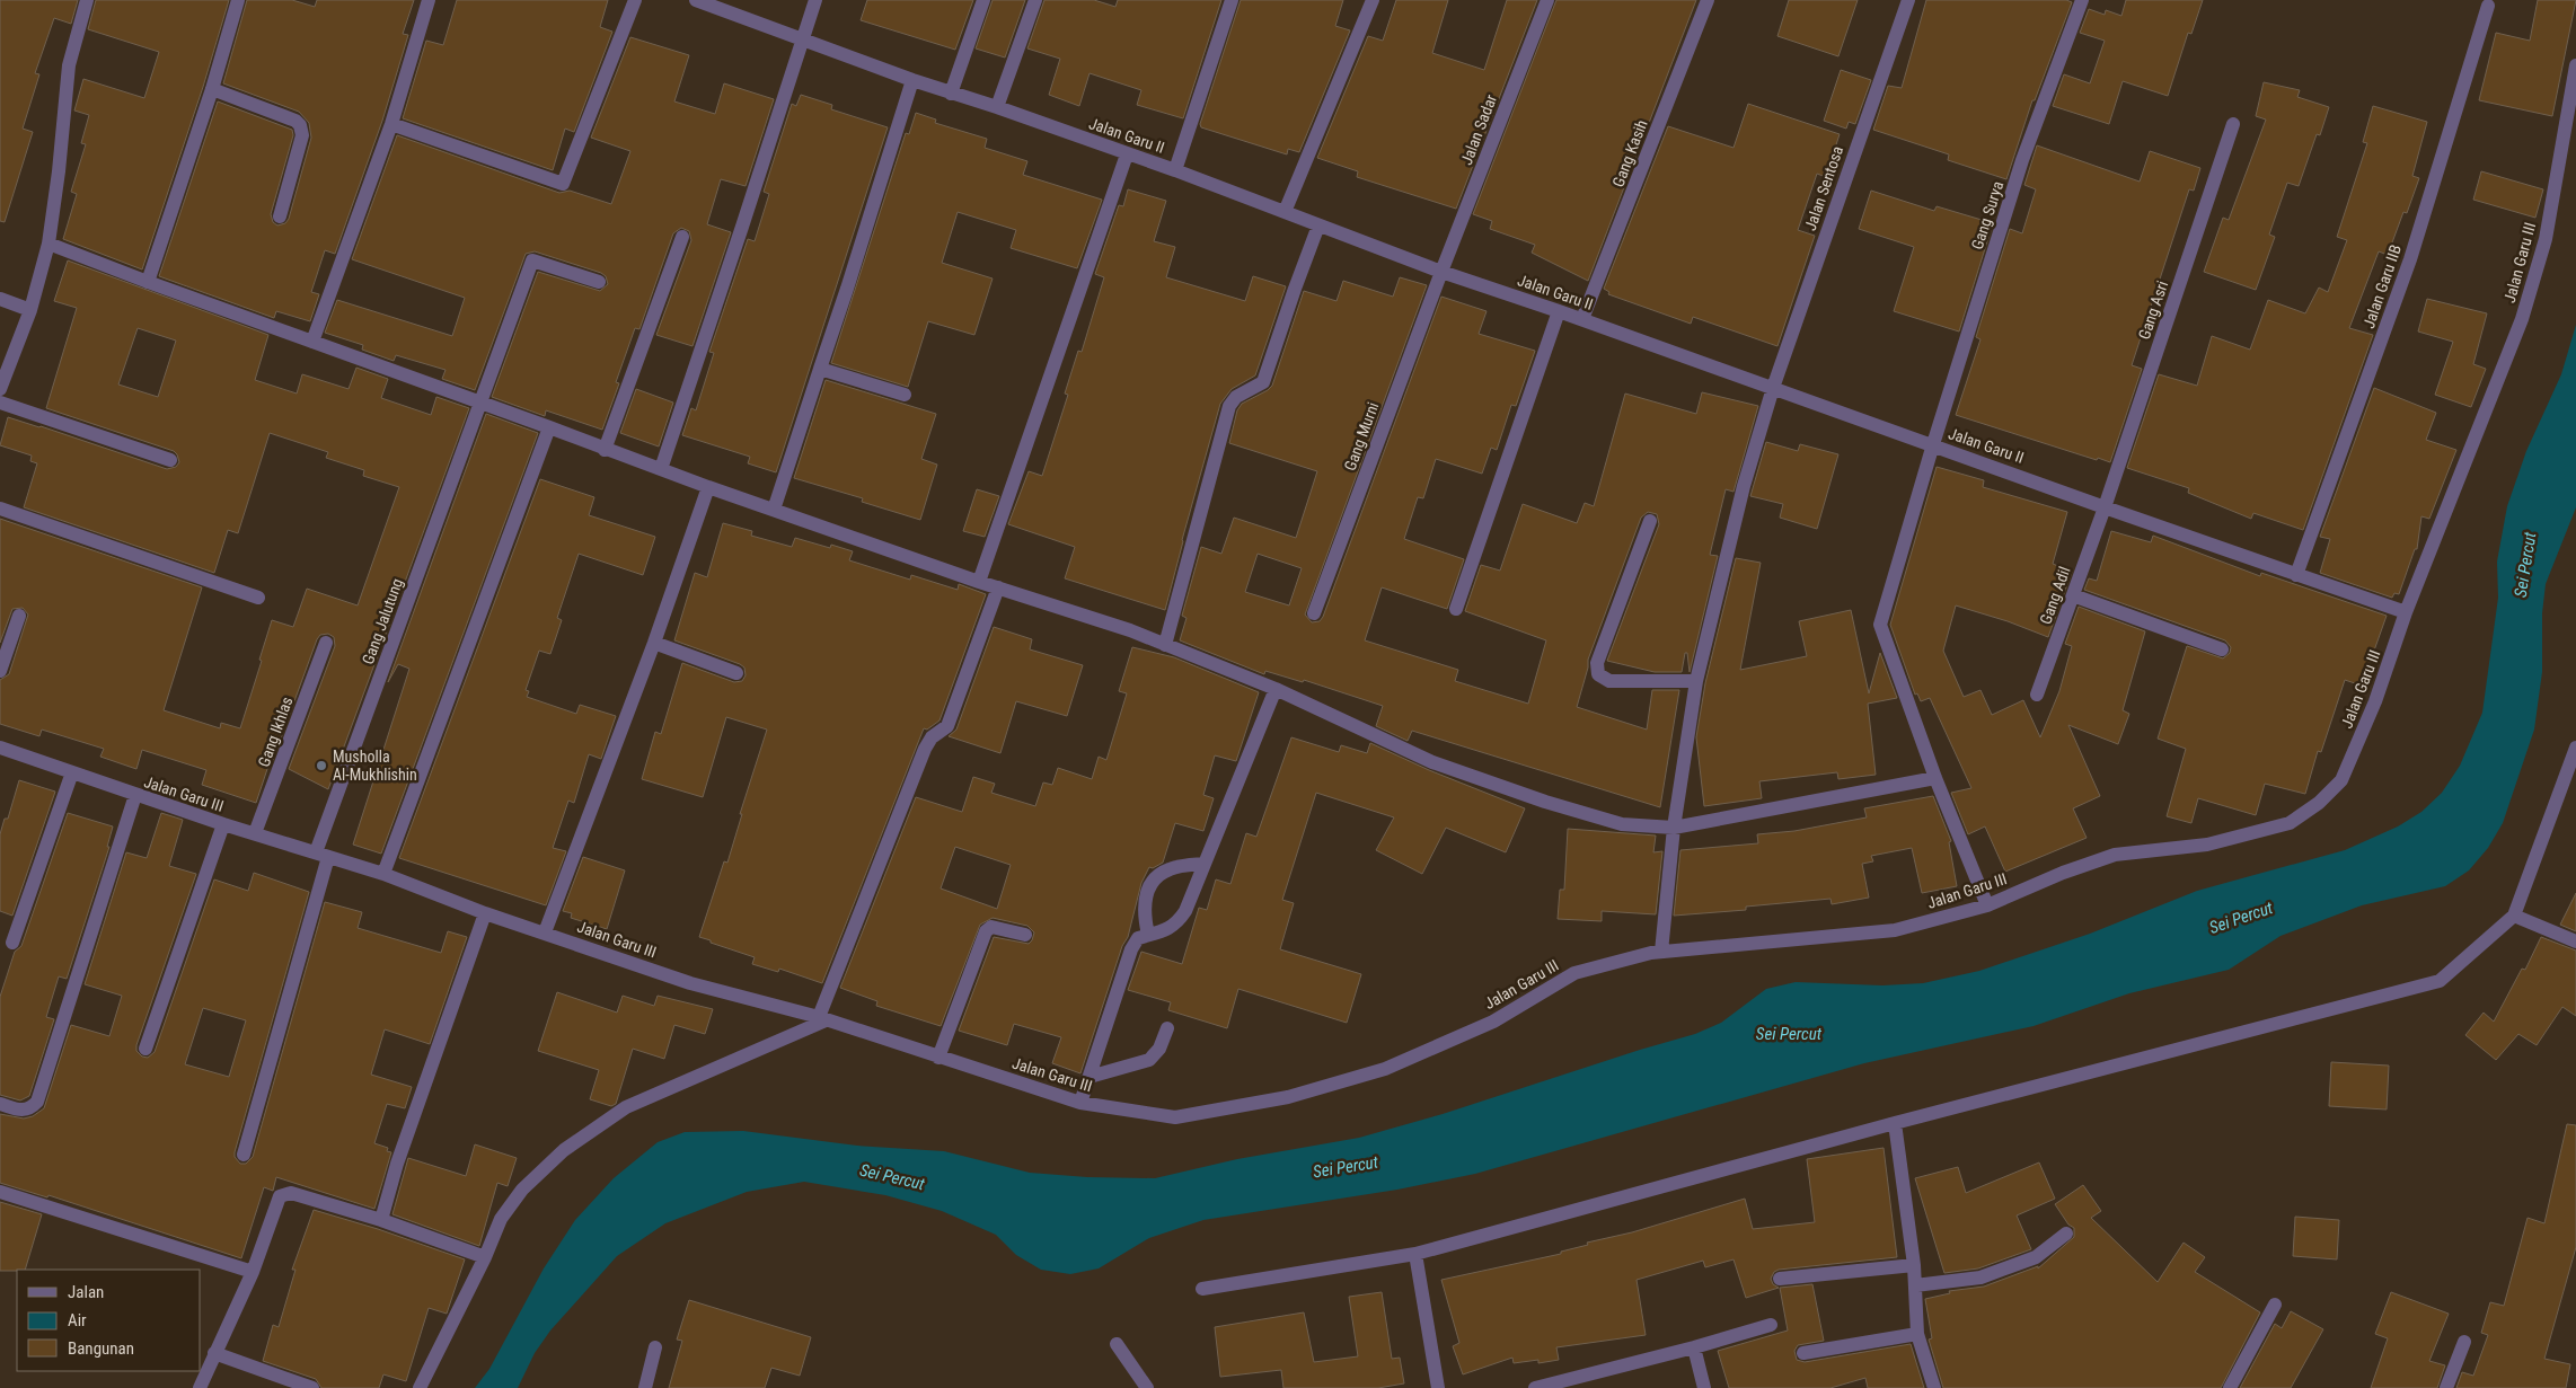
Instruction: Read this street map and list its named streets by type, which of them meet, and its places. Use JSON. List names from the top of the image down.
{
  "streets": {
    "street": [
      "Jalan Sadar",
      "Jalan Garu II",
      "Gang Kasih",
      "Jalan Sentosa",
      "Gang Surya",
      "Jalan Garu III",
      "Jalan Garu IIB",
      "Gang Asri",
      "Gang Murni",
      "Gang Adil",
      "Gang Jalutung",
      "Gang Ikhlas"
    ]
  },
  "crossings": [
    ["Jalan Sadar", "Jalan Garu II"],
    ["Jalan Sadar", "Gang Murni"],
    ["Jalan Garu II", "Gang Kasih"],
    ["Jalan Garu II", "Jalan Sentosa"],
    ["Jalan Garu II", "Gang Surya"],
    ["Jalan Garu II", "Jalan Garu III"],
    ["Jalan Garu II", "Jalan Garu IIB"],
    ["Jalan Garu II", "Gang Asri"],
    ["Jalan Garu II", "Gang Murni"],
    ["Jalan Garu II", "Gang Adil"],
    ["Jalan Sentosa", "Jalan Garu III"],
    ["Gang Surya", "Jalan Garu III"],
    ["Jalan Garu III", "Gang Jalutung"],
    ["Jalan Garu III", "Gang Ikhlas"],
    ["Gang Asri", "Gang Adil"]
  ],
  "water": ["Sei Percut"],
  "places": ["Musholla Al-Mukhlishin"],
  "legend": ["Jalan", "Air", "Bangunan"]
}
